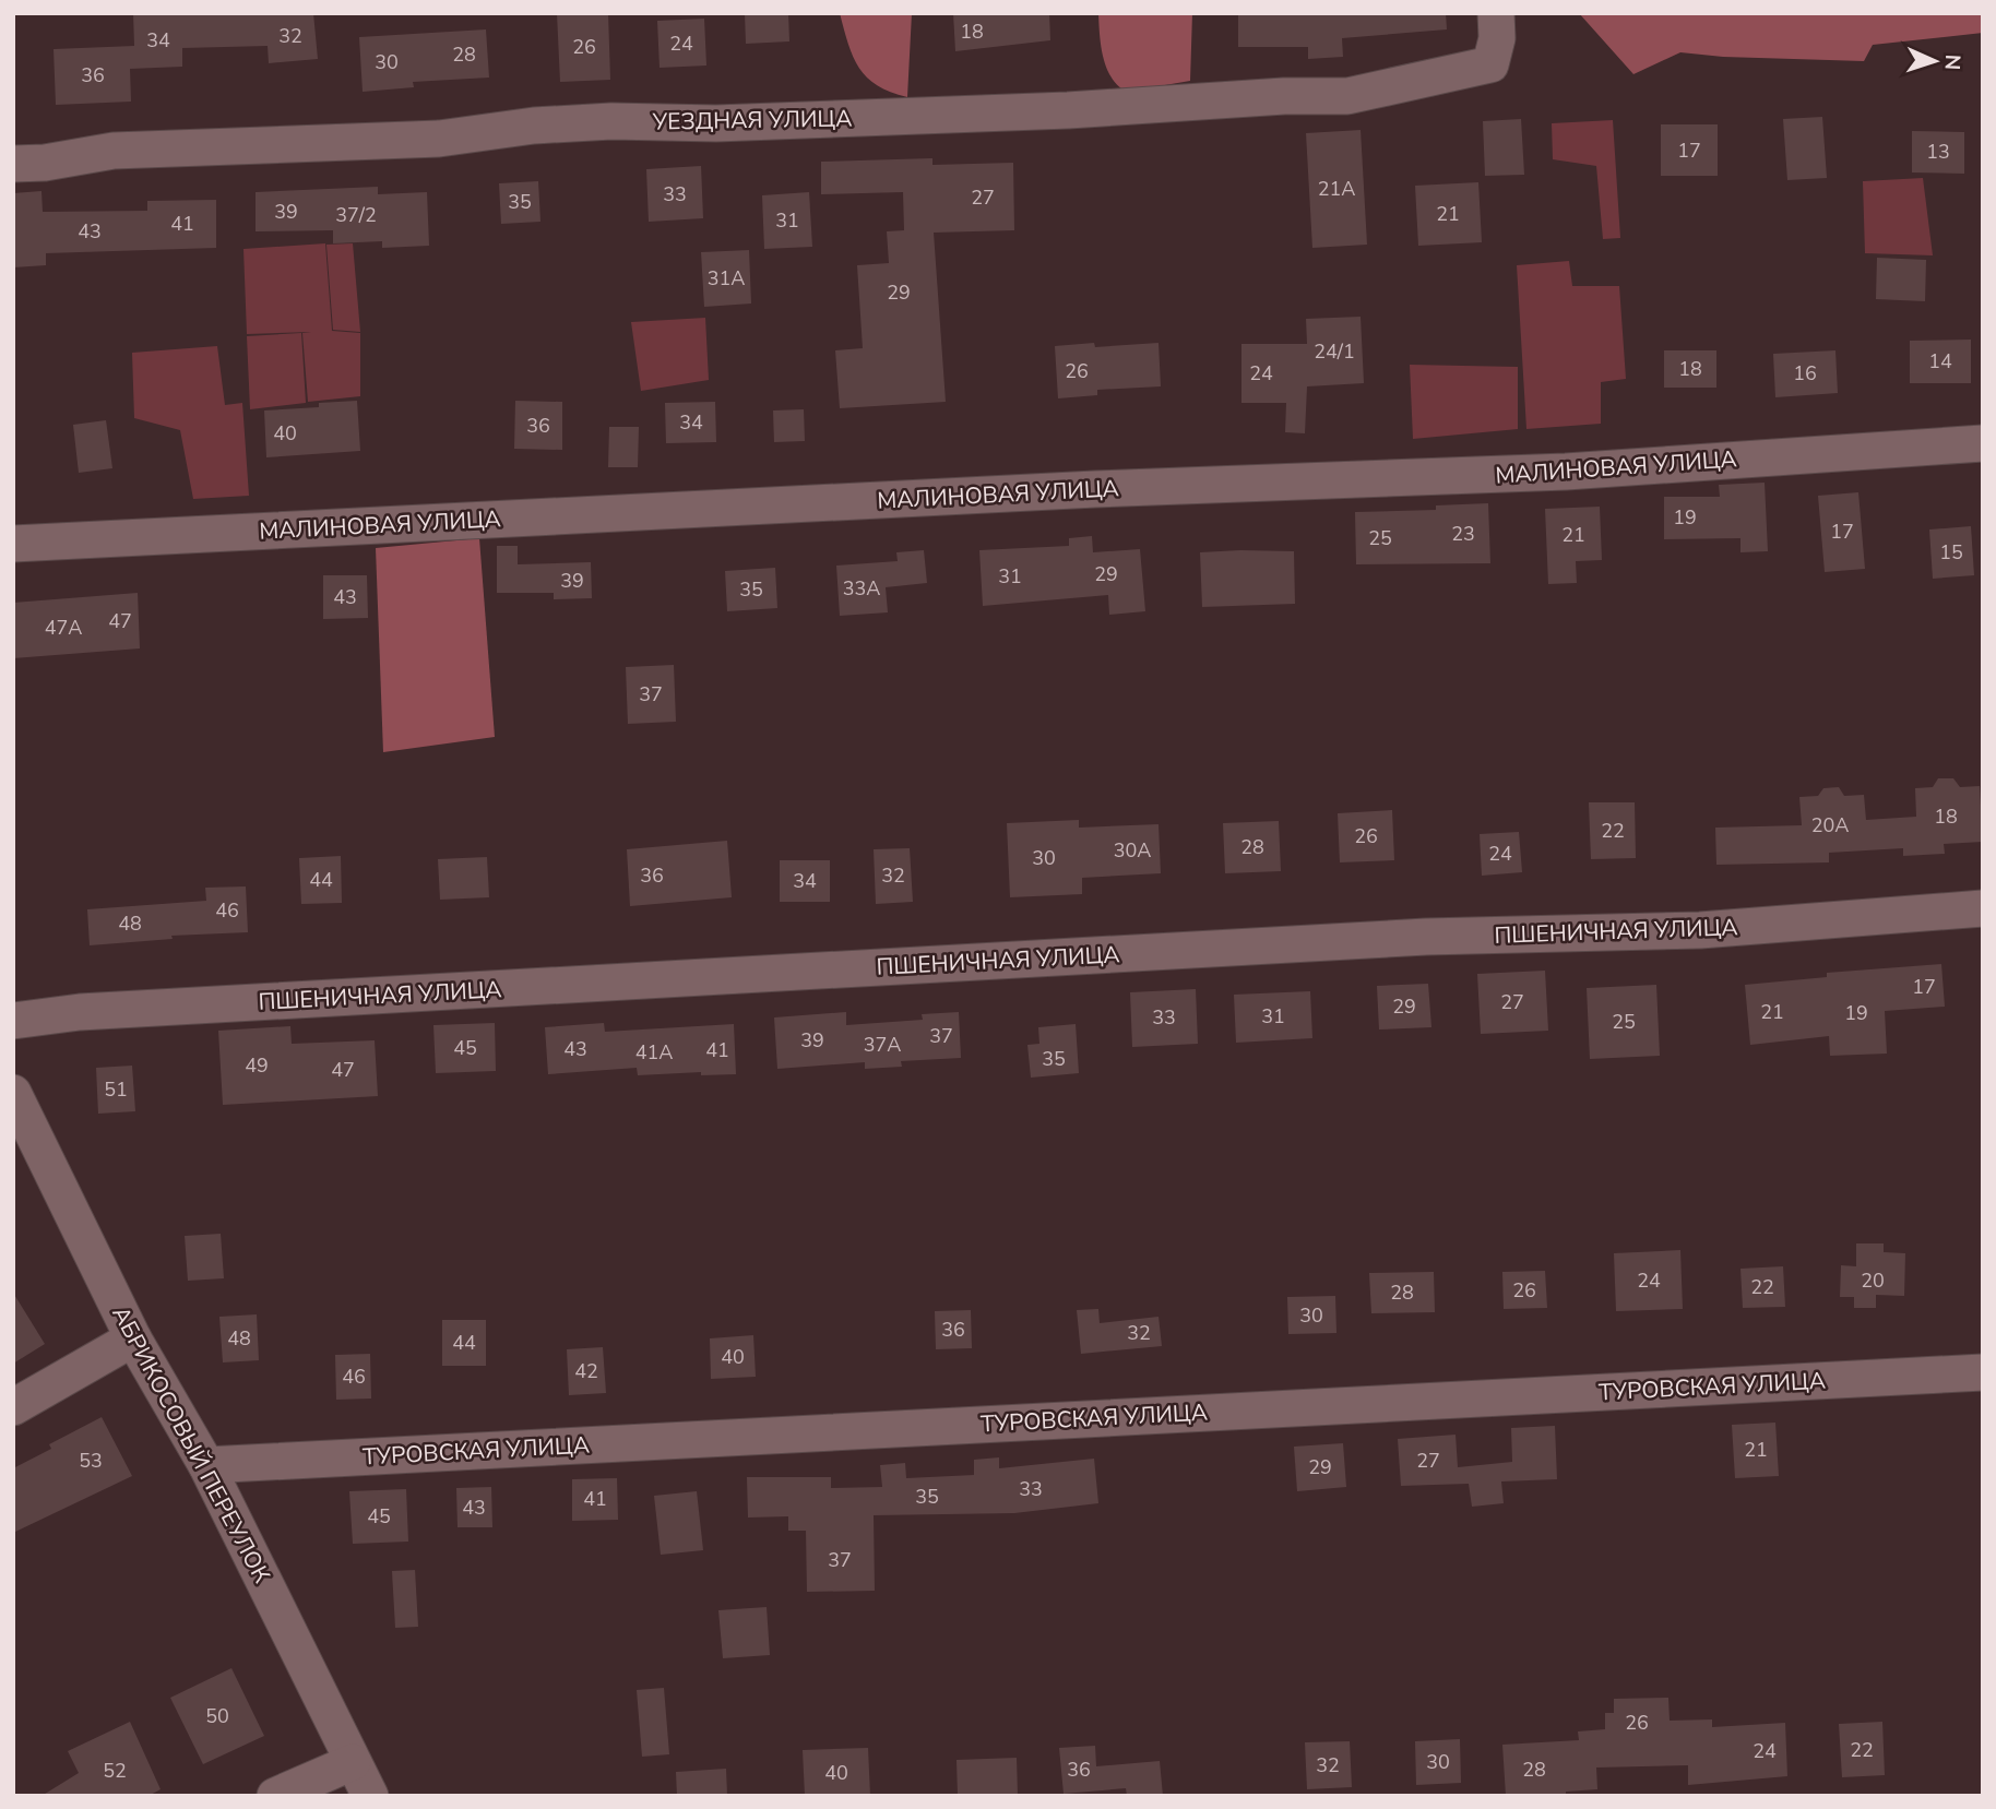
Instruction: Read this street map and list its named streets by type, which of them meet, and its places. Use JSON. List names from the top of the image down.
{
  "streets": {
    "street": [
      "УЕЗДНАЯ УЛИЦА",
      "МАЛИНОВАЯ УЛИЦА",
      "ПШЕНИЧНАЯ УЛИЦА",
      "ТУРОВСКАЯ УЛИЦА",
      "АБРИКОСОВЫЙ ПЕРЕУЛОК"
    ]
  },
  "crossings": [
    ["ТУРОВСКАЯ УЛИЦА", "АБРИКОСОВЫЙ ПЕРЕУЛОК"]
  ],
  "house_numbers": [
    "18",
    "32",
    "34",
    "24",
    "26",
    "28",
    "30",
    "36",
    "17",
    "13",
    "21А",
    "33",
    "27",
    "35",
    "39",
    "21",
    "37/2",
    "31",
    "41",
    "43",
    "31А",
    "29",
    "24/1",
    "14",
    "18",
    "26",
    "24",
    "16",
    "34",
    "36",
    "40",
    "19",
    "17",
    "23",
    "21",
    "25",
    "15",
    "29",
    "31",
    "39",
    "33А",
    "35",
    "43",
    "47",
    "47А",
    "37",
    "18",
    "20А",
    "22",
    "26",
    "28",
    "30А",
    "24",
    "30",
    "36",
    "32",
    "44",
    "34",
    "46",
    "48",
    "17",
    "27",
    "29",
    "21",
    "19",
    "31",
    "33",
    "25",
    "37",
    "39",
    "37А",
    "45",
    "43",
    "41",
    "41А",
    "35",
    "49",
    "47",
    "51",
    "24",
    "20",
    "22",
    "26",
    "28",
    "30",
    "36",
    "32",
    "48",
    "44",
    "40",
    "42",
    "46",
    "21",
    "53",
    "27",
    "29",
    "33",
    "35",
    "41",
    "43",
    "45",
    "37",
    "50",
    "26",
    "22",
    "24",
    "30",
    "32",
    "36",
    "28",
    "52",
    "40"
  ],
  "north": "right"
}
